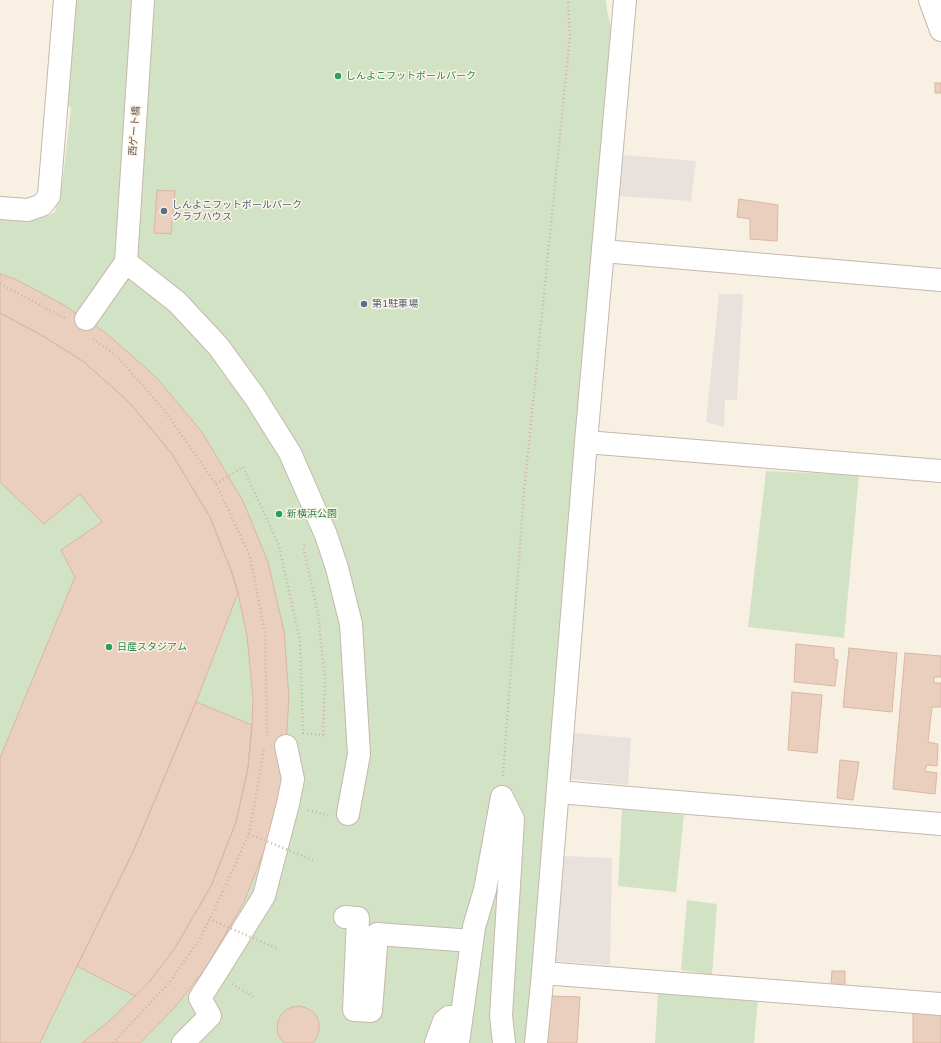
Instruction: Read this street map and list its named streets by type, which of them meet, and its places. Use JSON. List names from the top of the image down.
{
  "streets": {
    "street": ["西ゲート橋"]
  },
  "places": [
    "しんよこフットボールパーク",
    "しんよこフットボールパーク クラブハウス",
    "第1駐車場",
    "新横浜公園",
    "日産スタジアム"
  ]
}
